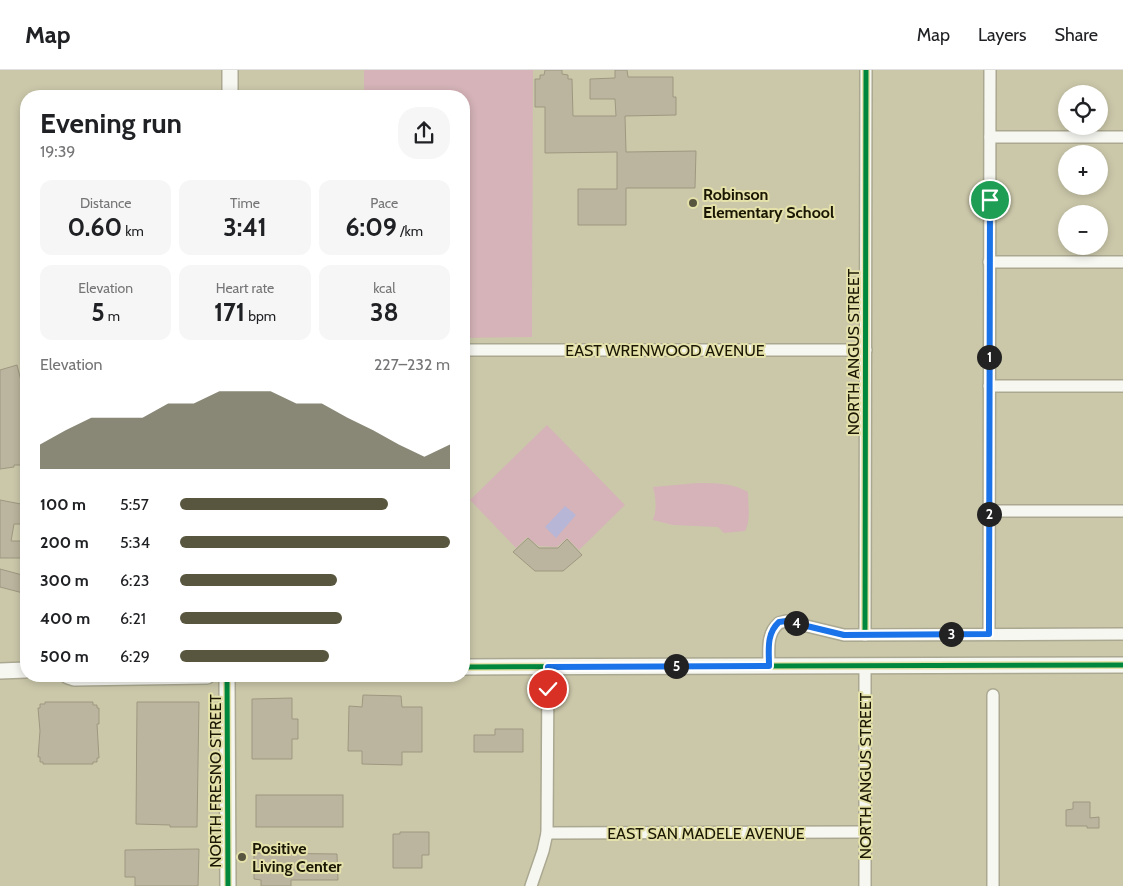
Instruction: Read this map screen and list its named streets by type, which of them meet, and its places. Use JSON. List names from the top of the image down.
{
  "streets": {
    "main road": ["NORTH FRESNO STREET"],
    "street": ["EAST WRENWOOD AVENUE", "NORTH ANGUS STREET", "EAST SAN MADELE AVENUE"]
  },
  "crossings": [
    ["EAST WRENWOOD AVENUE", "NORTH ANGUS STREET"],
    ["NORTH ANGUS STREET", "EAST SAN MADELE AVENUE"]
  ],
  "places": ["Robinson Elementary School", "Positive Living Center"],
  "page": {
    "header": "Map",
    "nav": ["Map", "Layers", "Share"],
    "map_buttons": ["+", "−"],
    "heading": ["Evening run", "19:39"],
    "stats": [
      ["Distance", "0.60 km"],
      ["Time", "3:41"],
      ["Pace", "6:09 /km"],
      ["Elevation", "5 m"],
      ["Heart rate", "171 bpm"],
      ["kcal", "38"]
    ],
    "pins": [
      "1",
      "2",
      "4",
      "3",
      "5"
    ],
    "chart": ["Elevation", "227–232 m"],
    "list": [
      {
        "name": "100 m",
        "note": "5:57"
      },
      {
        "name": "200 m",
        "note": "5:34"
      },
      {
        "name": "300 m",
        "note": "6:23"
      },
      {
        "name": "400 m",
        "note": "6:21"
      },
      {
        "name": "500 m",
        "note": "6:29"
      }
    ]
  }
}
